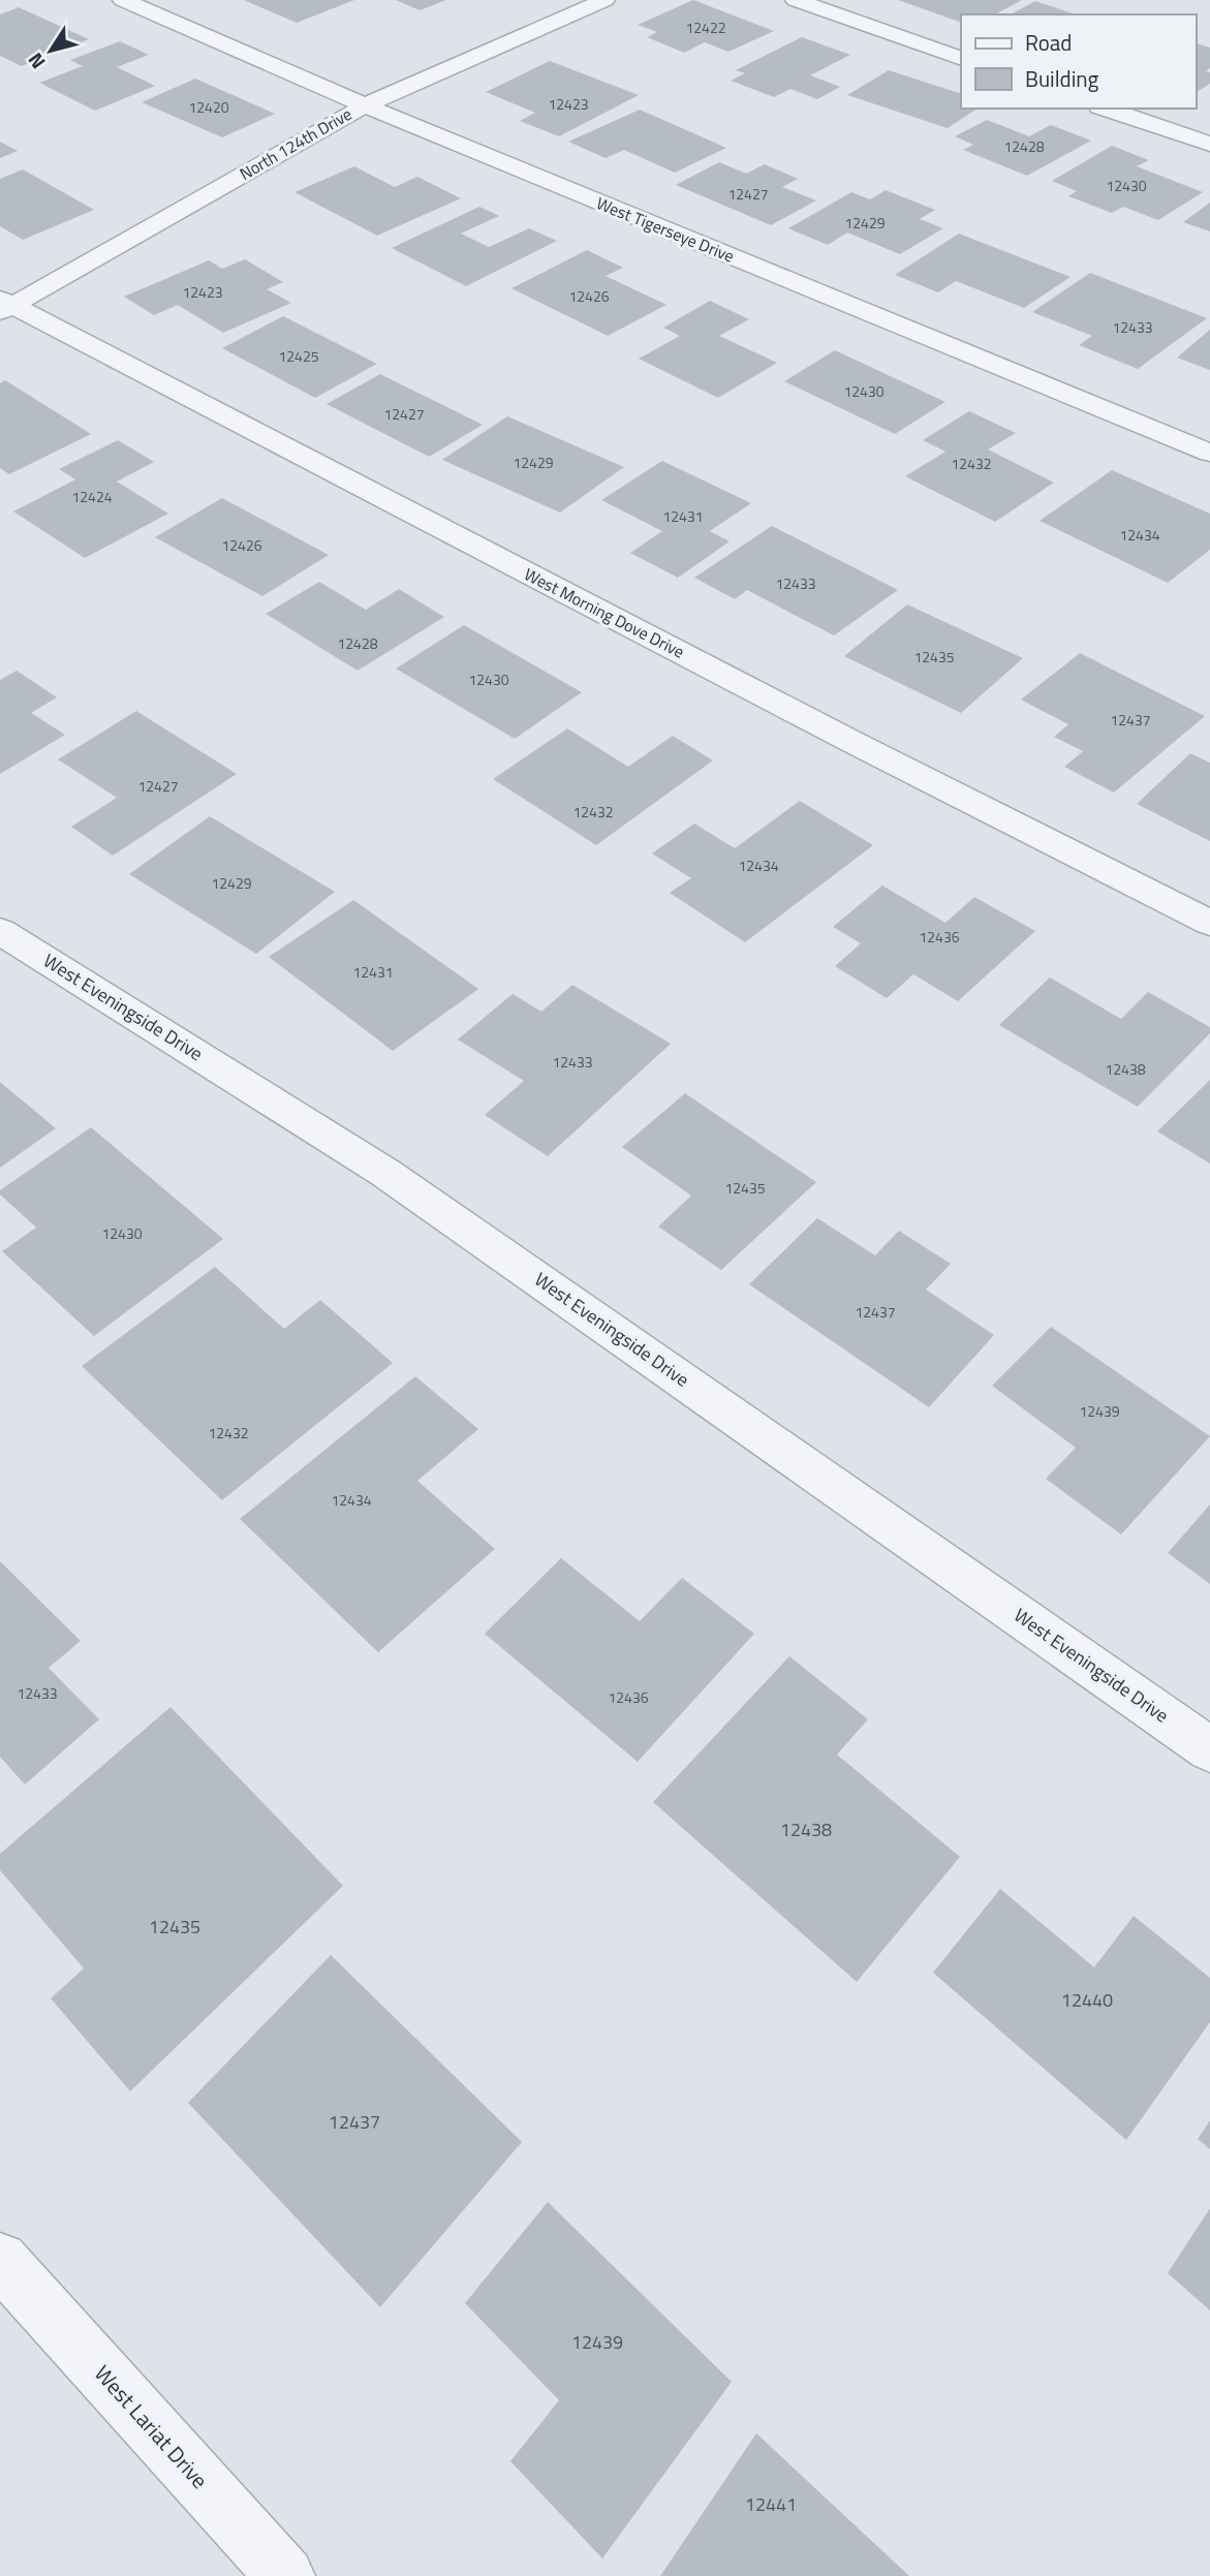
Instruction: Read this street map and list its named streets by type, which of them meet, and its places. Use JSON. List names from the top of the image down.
{
  "streets": {
    "street": [
      "North 124th Drive",
      "West Tigerseye Drive",
      "West Morning Dove Drive",
      "West Eveningside Drive",
      "West Lariat Drive"
    ]
  },
  "crossings": [
    ["North 124th Drive", "West Tigerseye Drive"],
    ["North 124th Drive", "West Morning Dove Drive"]
  ],
  "house_numbers": [
    "12422",
    "12423",
    "12420",
    "12428",
    "12430",
    "12427",
    "12429",
    "12423",
    "12426",
    "12433",
    "12425",
    "12430",
    "12427",
    "12429",
    "12432",
    "12424",
    "12431",
    "12434",
    "12426",
    "12433",
    "12428",
    "12435",
    "12430",
    "12437",
    "12427",
    "12432",
    "12434",
    "12429",
    "12436",
    "12431",
    "12433",
    "12438",
    "12435",
    "12430",
    "12437",
    "12439",
    "12432",
    "12434",
    "12433",
    "12436",
    "12438",
    "12435",
    "12440",
    "12437",
    "12439",
    "12441"
  ],
  "legend": ["Road", "Building"],
  "north": "bottom left"
}
